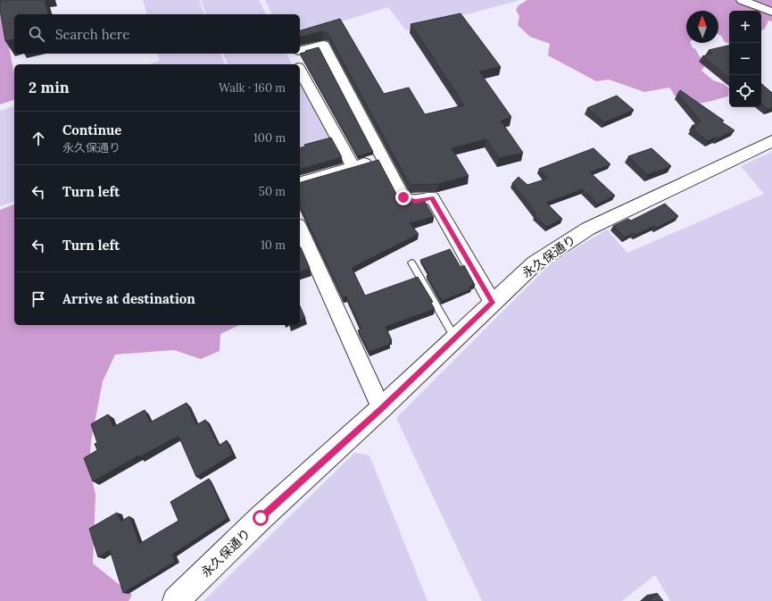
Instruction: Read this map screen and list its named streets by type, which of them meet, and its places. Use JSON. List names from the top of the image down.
{
  "streets": {
    "street": ["永久保通り"]
  },
  "north": "top",
  "page": {
    "map_buttons": ["+", "−"],
    "search": "Search here",
    "heading": ["2 min", "Walk · 160 m"],
    "list": [
      ["Continue", "永久保通り", "100 m"],
      ["Turn left", "50 m"],
      ["Turn left", "10 m"],
      "Arrive at destination"
    ]
  }
}
